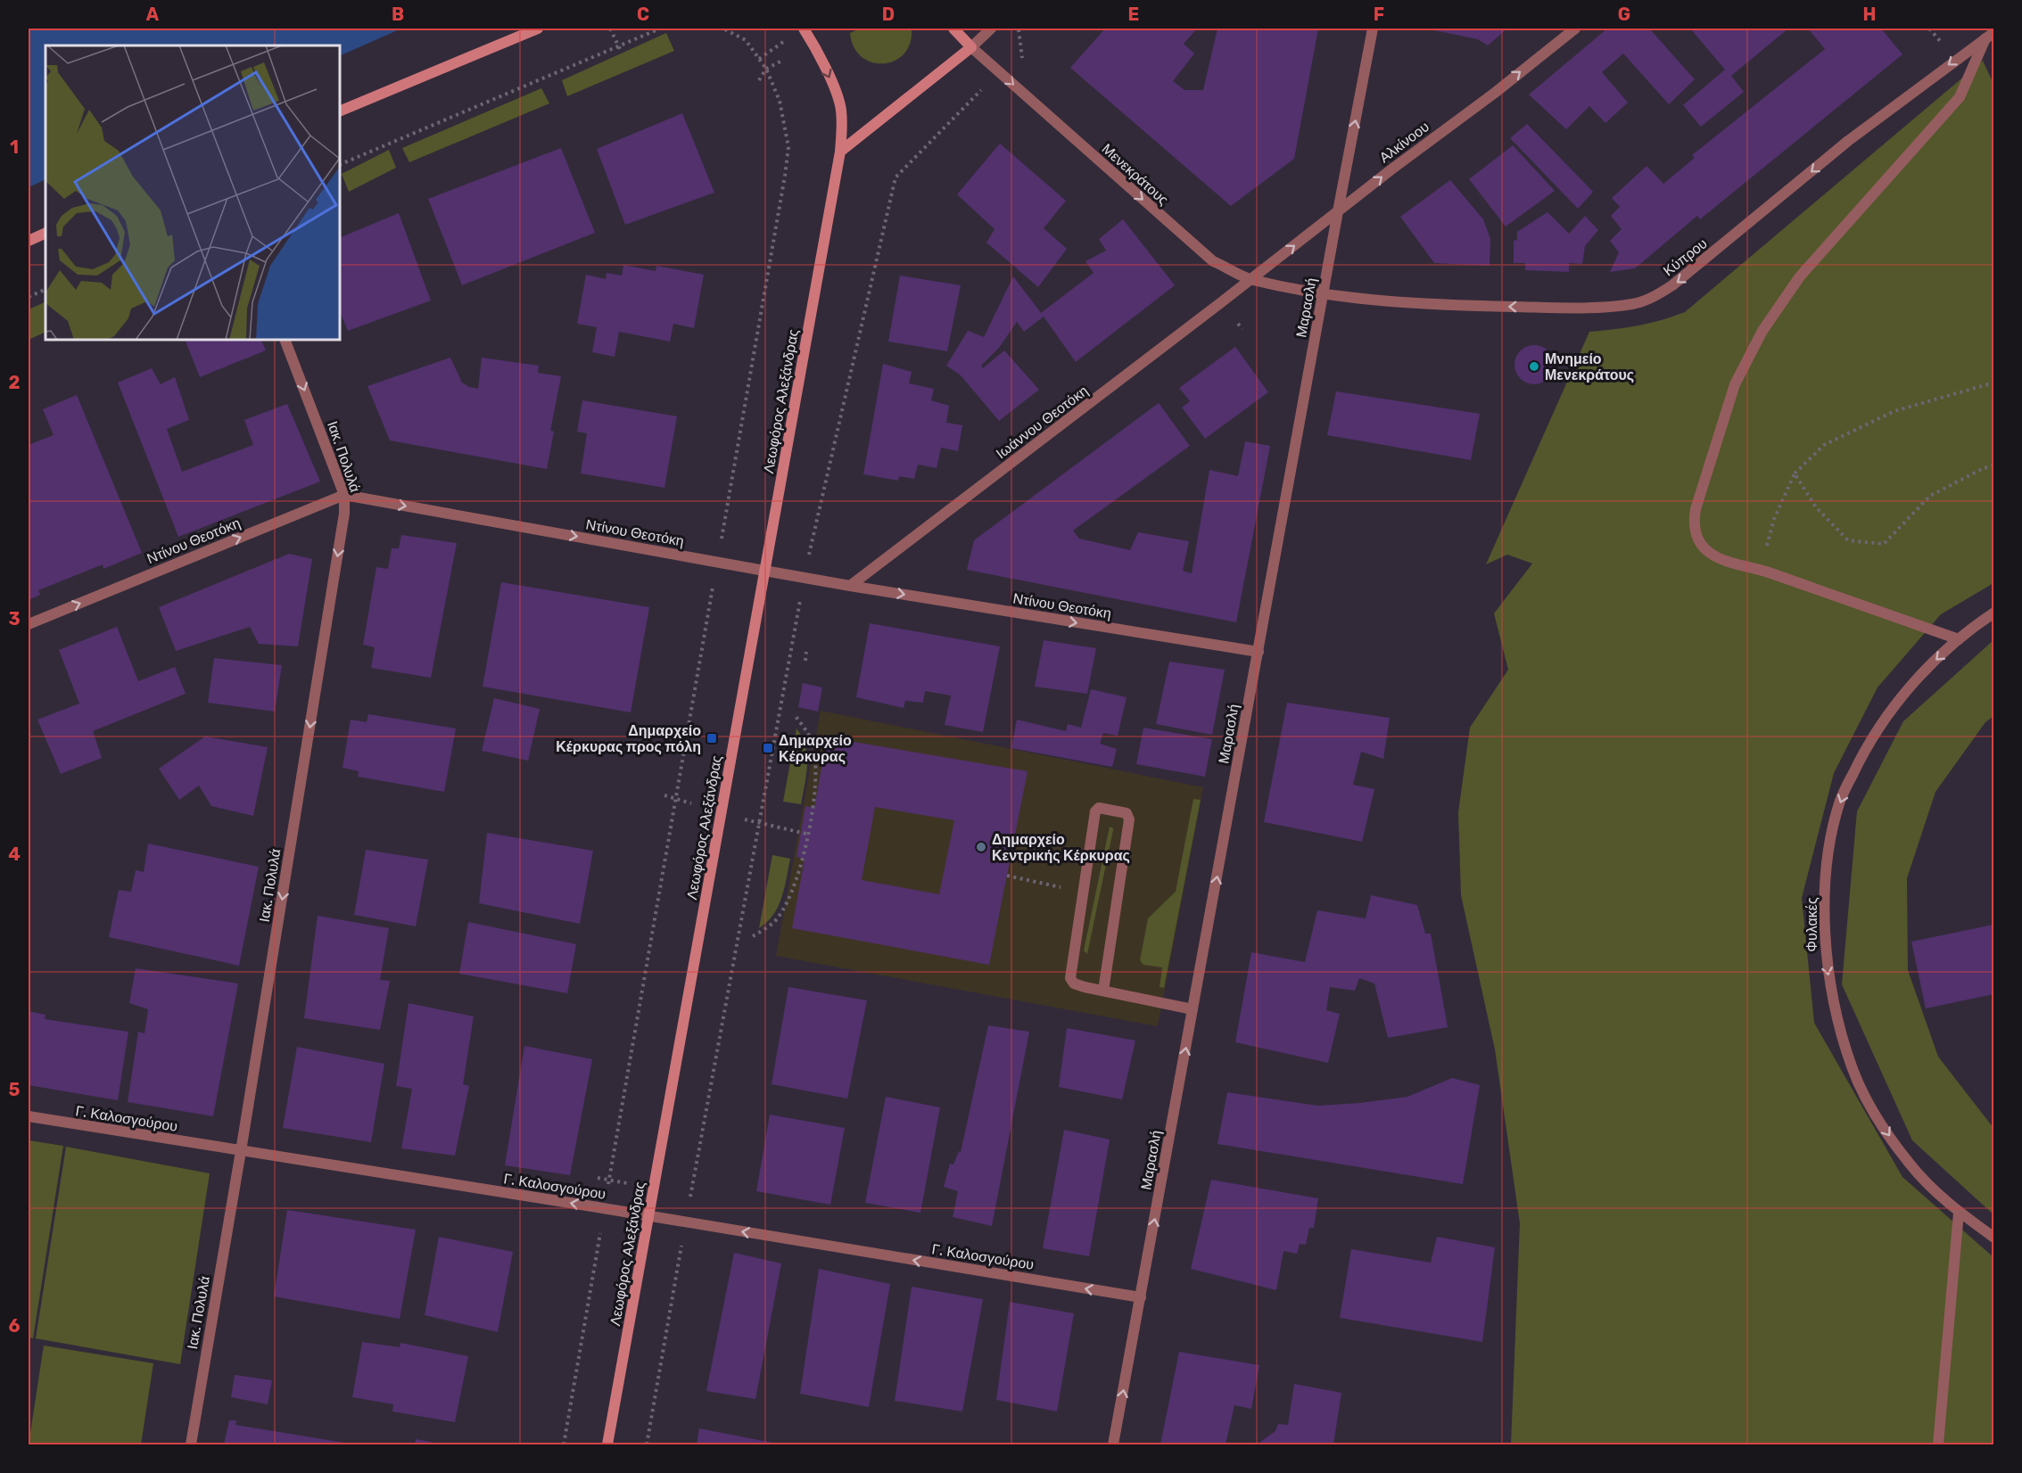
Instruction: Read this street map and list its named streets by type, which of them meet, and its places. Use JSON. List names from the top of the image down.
{
  "streets": {
    "main road": ["Μενεκράτους", "Λεωφόρος Αλεξάνδρας"],
    "street": [
      "Αλκίνοου",
      "Κύπρου",
      "Μαρασλή",
      "Ιωάννου Θεοτόκη",
      "Ιακ. Πολυλά",
      "Ντίνου Θεοτόκη",
      "Φυλακές",
      "Γ. Καλοσγούρου"
    ]
  },
  "crossings": [
    ["Αλκίνοου", "Μενεκράτους"],
    ["Αλκίνοου", "Μαρασλή"],
    ["Αλκίνοου", "Ιωάννου Θεοτόκη"],
    ["Μενεκράτους", "Κύπρου"],
    ["Μενεκράτους", "Μαρασλή"],
    ["Μενεκράτους", "Ιωάννου Θεοτόκη"],
    ["Κύπρου", "Μαρασλή"],
    ["Μαρασλή", "Ντίνου Θεοτόκη"],
    ["Μαρασλή", "Γ. Καλοσγούρου"],
    ["Λεωφόρος Αλεξάνδρας", "Ντίνου Θεοτόκη"],
    ["Λεωφόρος Αλεξάνδρας", "Γ. Καλοσγούρου"],
    ["Ιωάννου Θεοτόκη", "Ντίνου Θεοτόκη"],
    ["Ιακ. Πολυλά", "Ντίνου Θεοτόκη"],
    ["Ιακ. Πολυλά", "Γ. Καλοσγούρου"]
  ],
  "one_way": [
    "Αλκίνοου",
    "Μενεκράτους",
    "Κύπρου",
    "Μαρασλή",
    "Ιακ. Πολυλά",
    "Ντίνου Θεοτόκη",
    "Φυλακές",
    "Γ. Καλοσγούρου"
  ],
  "places": {
    "other": ["Μνημείο Μενεκράτους", "Δημαρχείο Κεντρικής Κέρκυρας"],
    "transit": ["Δημαρχείο Κέρκυρας προς πόλη", "Δημαρχείο Κέρκυρας"]
  },
  "grid": {
    "columns": [
      "A",
      "B",
      "C",
      "D",
      "E",
      "F",
      "G",
      "H"
    ],
    "rows": [
      "1",
      "2",
      "3",
      "4",
      "5",
      "6"
    ]
  }
}
